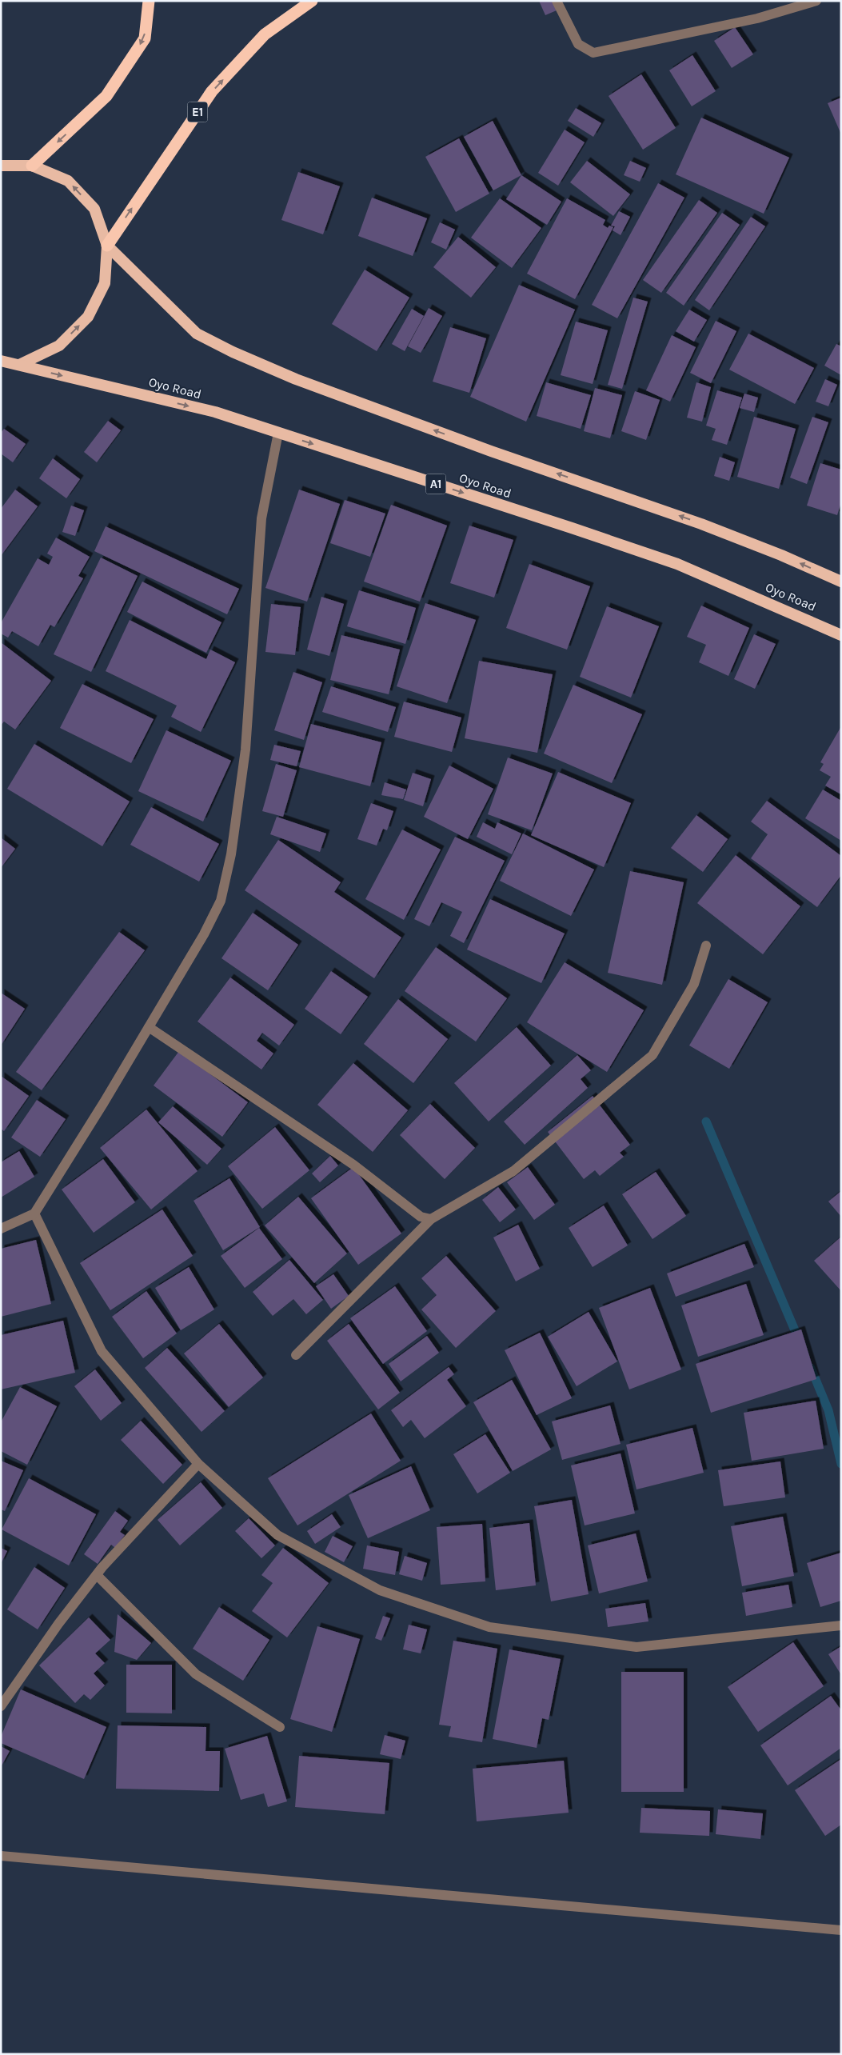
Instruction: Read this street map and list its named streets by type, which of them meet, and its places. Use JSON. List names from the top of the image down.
{
  "streets": {
    "highway": ["E1", "Oyo Road", "A1"]
  }
}
